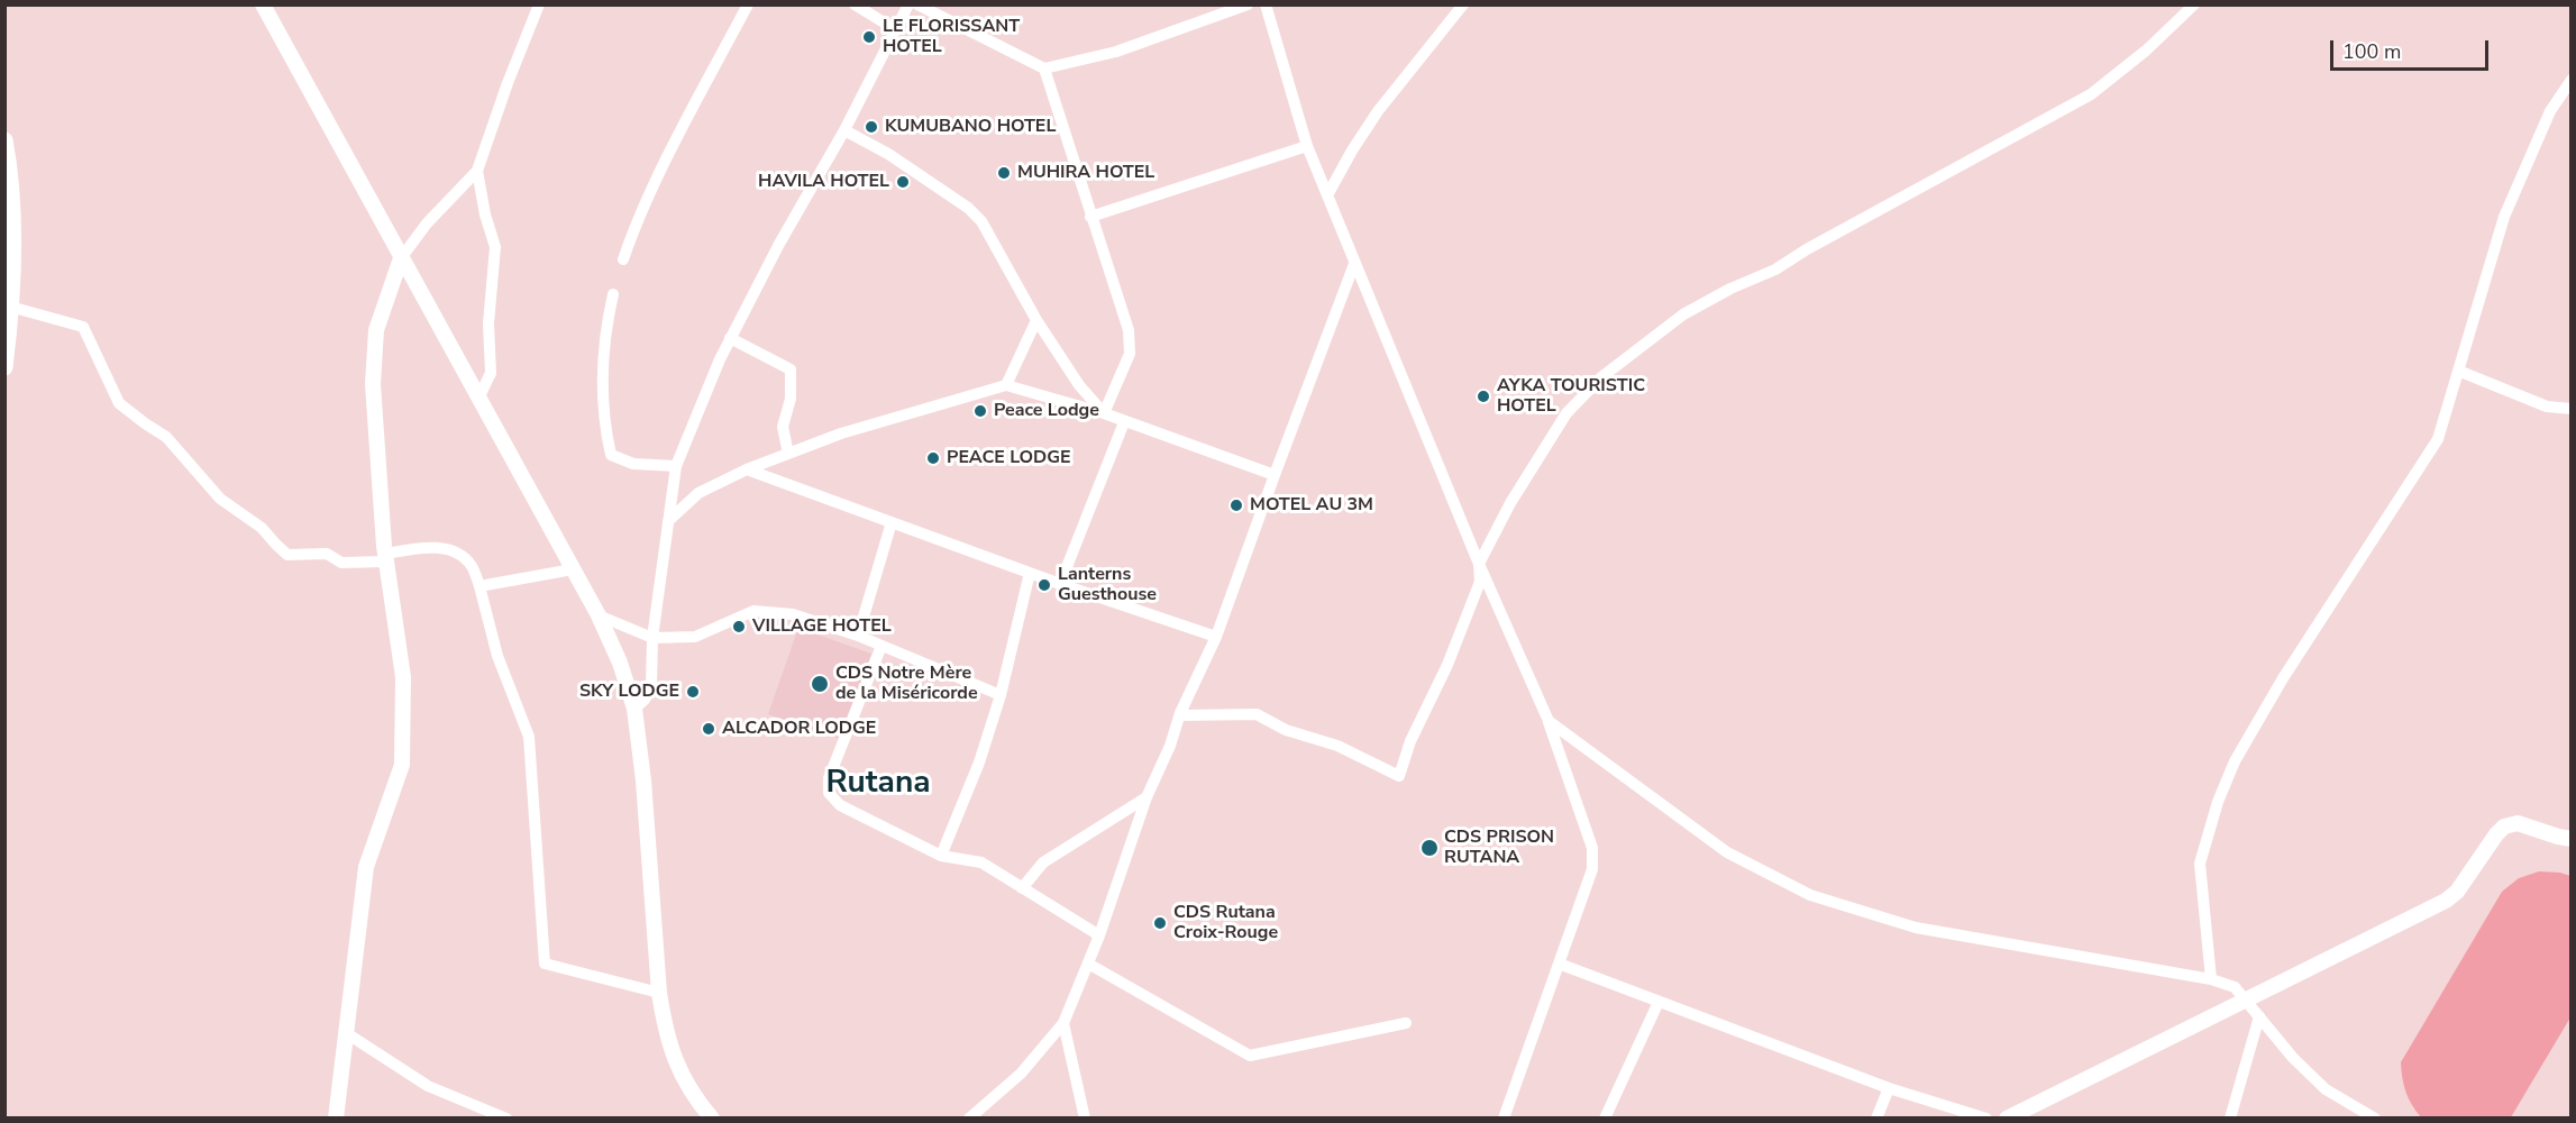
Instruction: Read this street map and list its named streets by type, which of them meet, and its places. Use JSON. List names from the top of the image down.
{
  "districts": ["Rutana"],
  "places": [
    "LE FLORISSANT HOTEL",
    "KUMUBANO HOTEL",
    "MUHIRA HOTEL",
    "HAVILA HOTEL",
    "AYKA TOURISTIC HOTEL",
    "Peace Lodge",
    "PEACE LODGE",
    "MOTEL AU 3M",
    "Lanterns Guesthouse",
    "VILLAGE HOTEL",
    "CDS Notre Mère de la Miséricorde",
    "SKY LODGE",
    "ALCADOR LODGE",
    "CDS PRISON RUTANA",
    "CDS Rutana Croix-Rouge"
  ],
  "scale_bar": "100 m"
}
